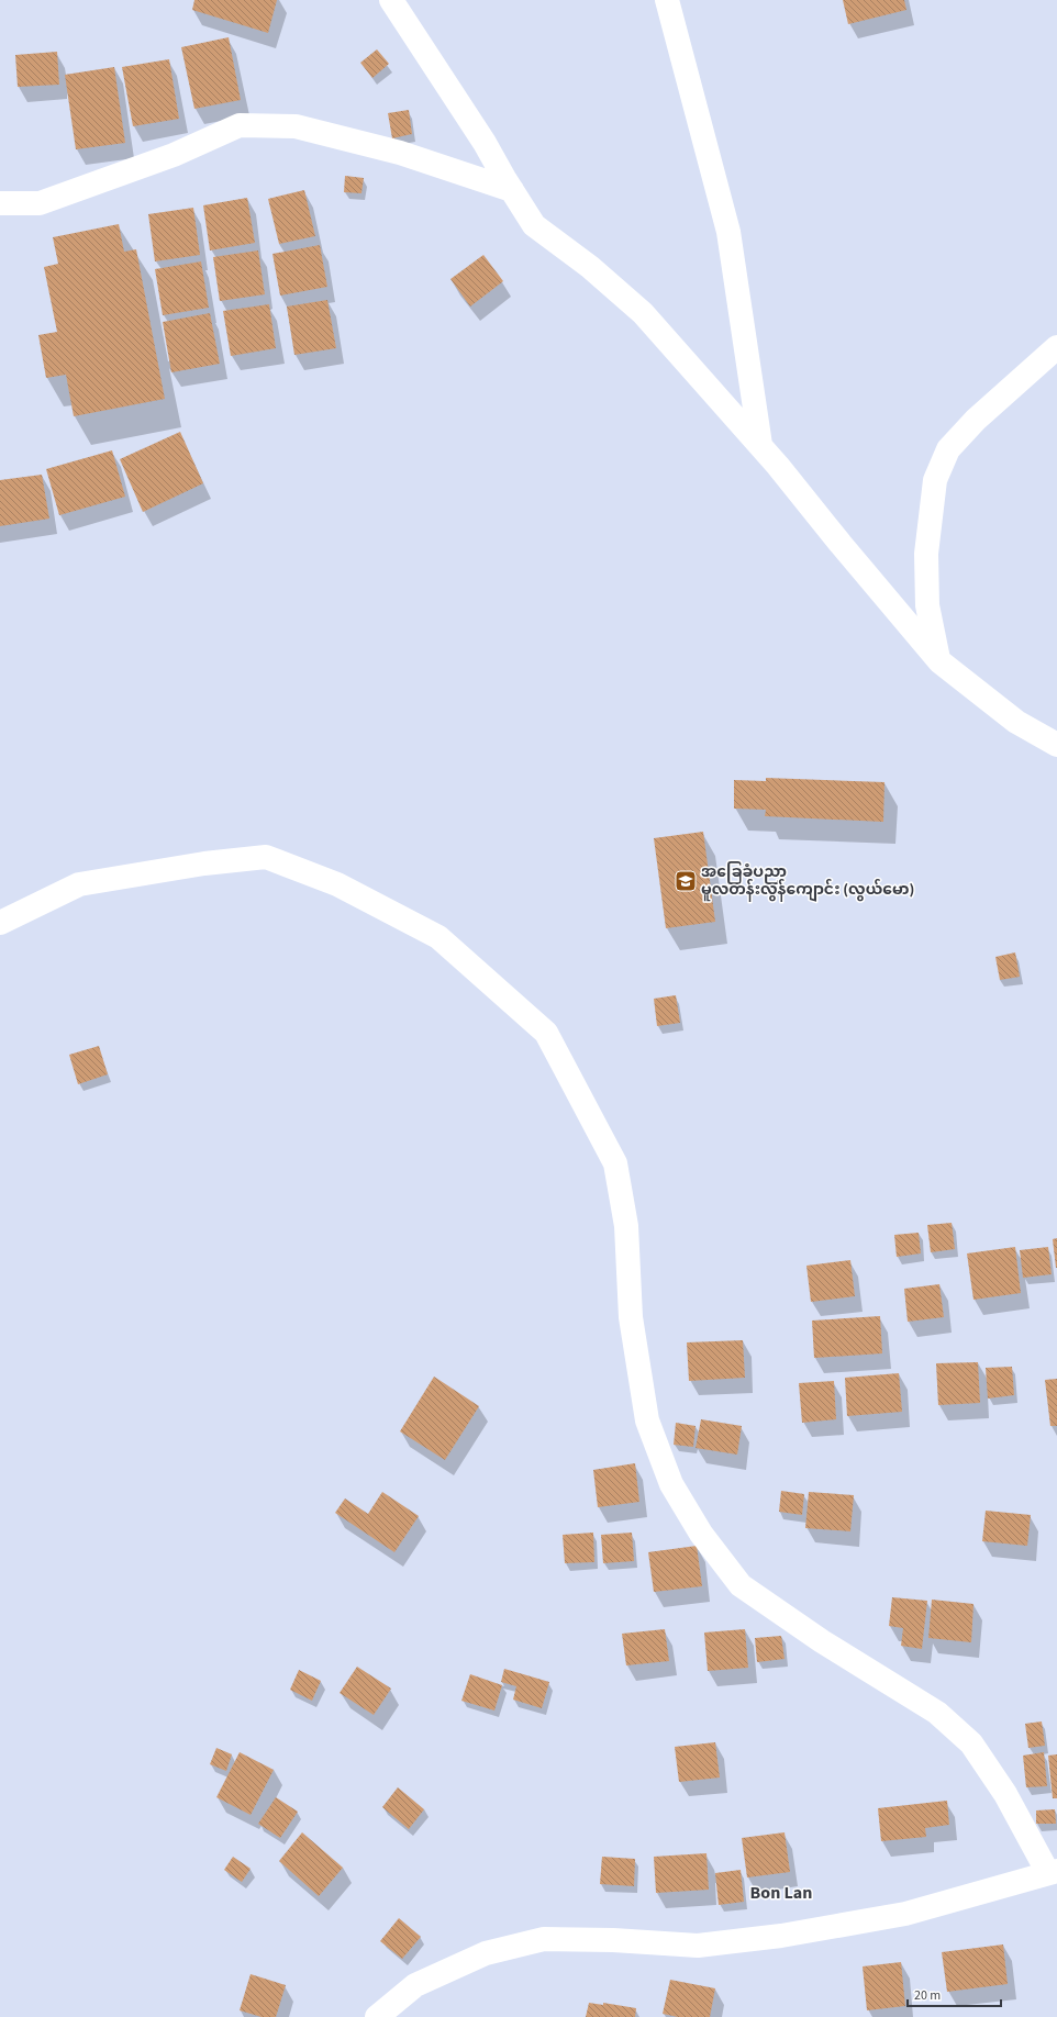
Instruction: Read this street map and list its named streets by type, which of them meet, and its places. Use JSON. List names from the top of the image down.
{
  "districts": ["Bon Lan"],
  "places": {
    "school or university": ["အခြေခံပညာ မူလတန်းလွန်ကျောင်း (လွယ်မော)"]
  },
  "scale_bar": "20 m"
}
